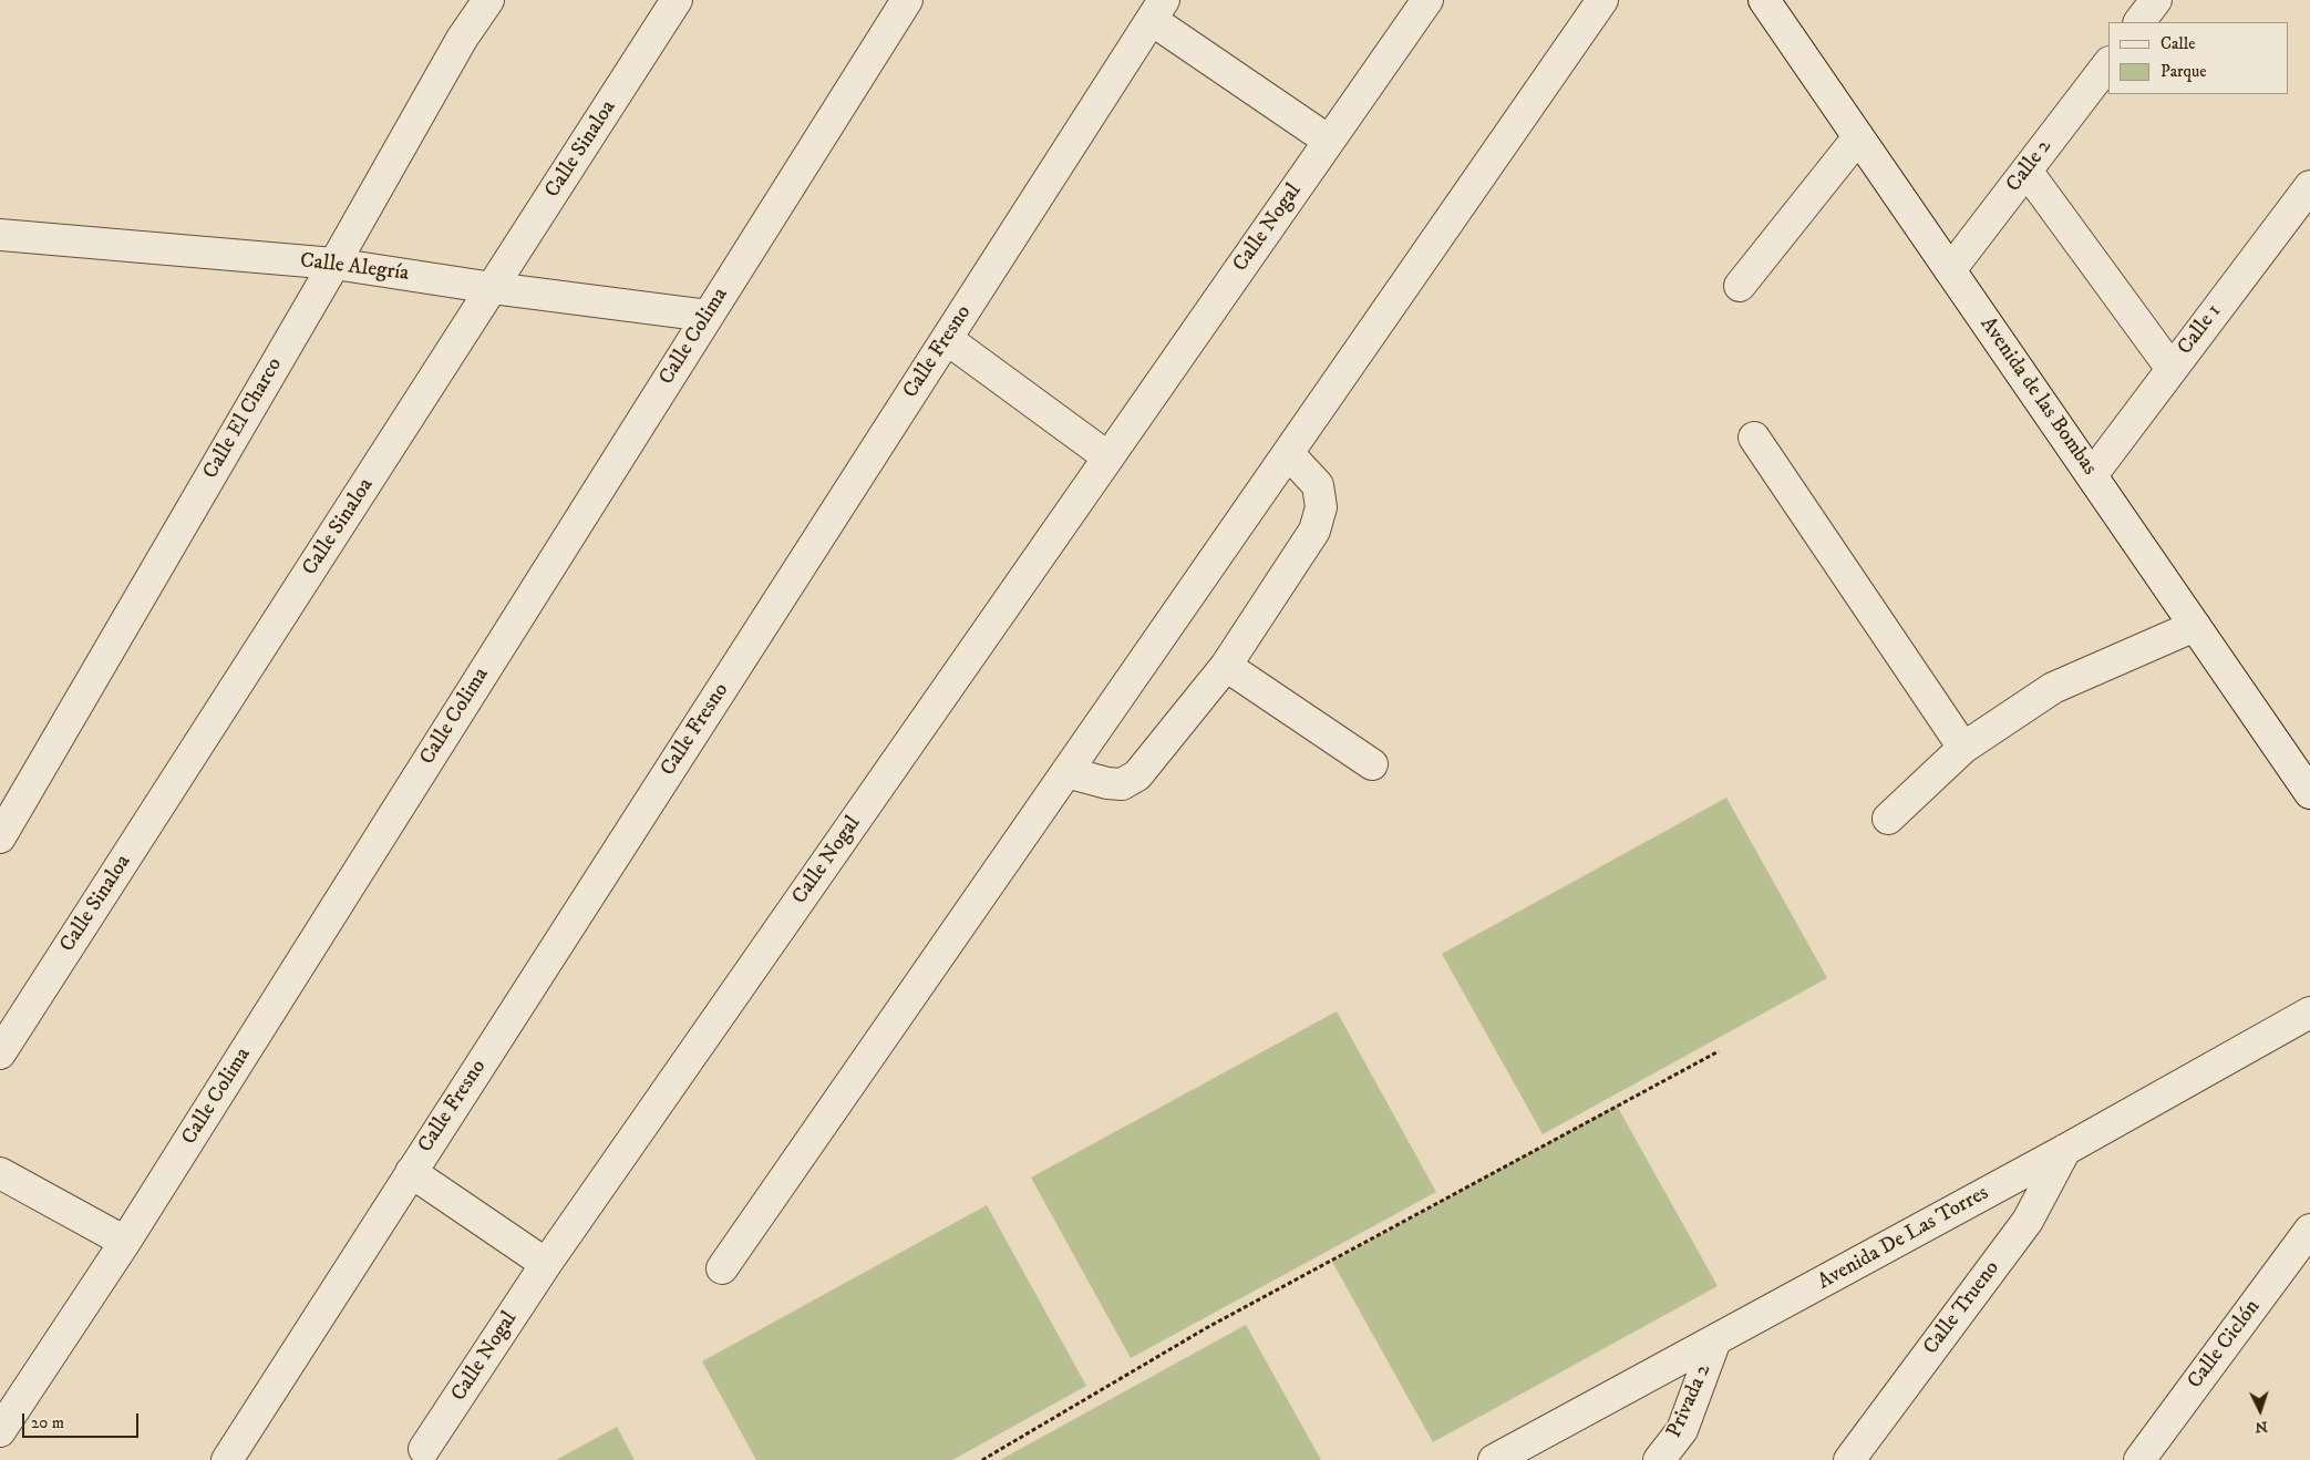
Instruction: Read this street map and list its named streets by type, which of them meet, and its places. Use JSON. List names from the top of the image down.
{
  "streets": {
    "street": [
      "Calle Sinaloa",
      "Calle 2",
      "Calle Nogal",
      "Calle Alegría",
      "Calle 1",
      "Calle Colima",
      "Calle Fresno",
      "Avenida de las Bombas",
      "Calle El Charco",
      "Avenida De Las Torres",
      "Calle Trueno",
      "Calle Ciclón",
      "Privada 2"
    ]
  },
  "crossings": [
    ["Calle Sinaloa", "Calle Alegría"],
    ["Calle 2", "Avenida de las Bombas"],
    ["Calle Alegría", "Calle Colima"],
    ["Calle Alegría", "Calle El Charco"],
    ["Calle 1", "Avenida de las Bombas"],
    ["Avenida De Las Torres", "Calle Trueno"],
    ["Avenida De Las Torres", "Privada 2"]
  ],
  "legend": ["Calle", "Parque"],
  "scale_bar": "20 m",
  "north": "bottom"
}
